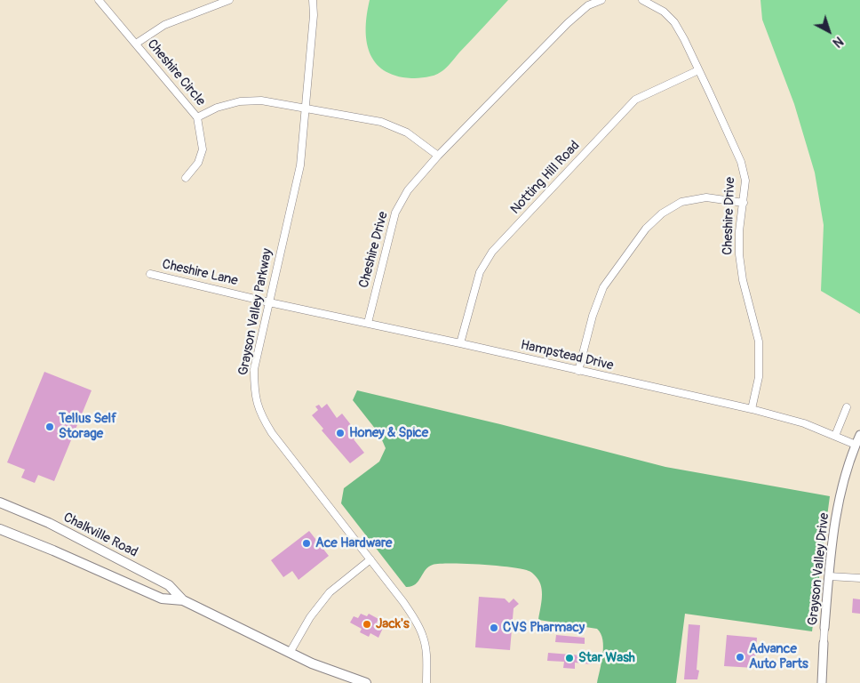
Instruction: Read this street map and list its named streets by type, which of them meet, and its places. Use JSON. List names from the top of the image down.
{
  "streets": {
    "main road": ["Chalkville Road"],
    "street": [
      "Cheshire Circle",
      "Notting Hill Road",
      "Cheshire Drive",
      "Cheshire Lane",
      "Grayson Valley Parkway",
      "Hampstead Drive",
      "Grayson Valley Drive"
    ]
  },
  "crossings": [
    ["Cheshire Circle", "Cheshire Drive"],
    ["Cheshire Circle", "Grayson Valley Parkway"],
    ["Notting Hill Road", "Cheshire Drive"],
    ["Notting Hill Road", "Hampstead Drive"],
    ["Cheshire Drive", "Hampstead Drive"],
    ["Cheshire Lane", "Grayson Valley Parkway"],
    ["Cheshire Lane", "Hampstead Drive"],
    ["Grayson Valley Parkway", "Hampstead Drive"],
    ["Hampstead Drive", "Grayson Valley Drive"]
  ],
  "places": [
    "Tellus Self Storage",
    "Honey & Spice",
    "Ace Hardware",
    "Jack's",
    "CVS Pharmacy",
    "Advance Auto Parts",
    "Star Wash"
  ],
  "north": "bottom right"
}
